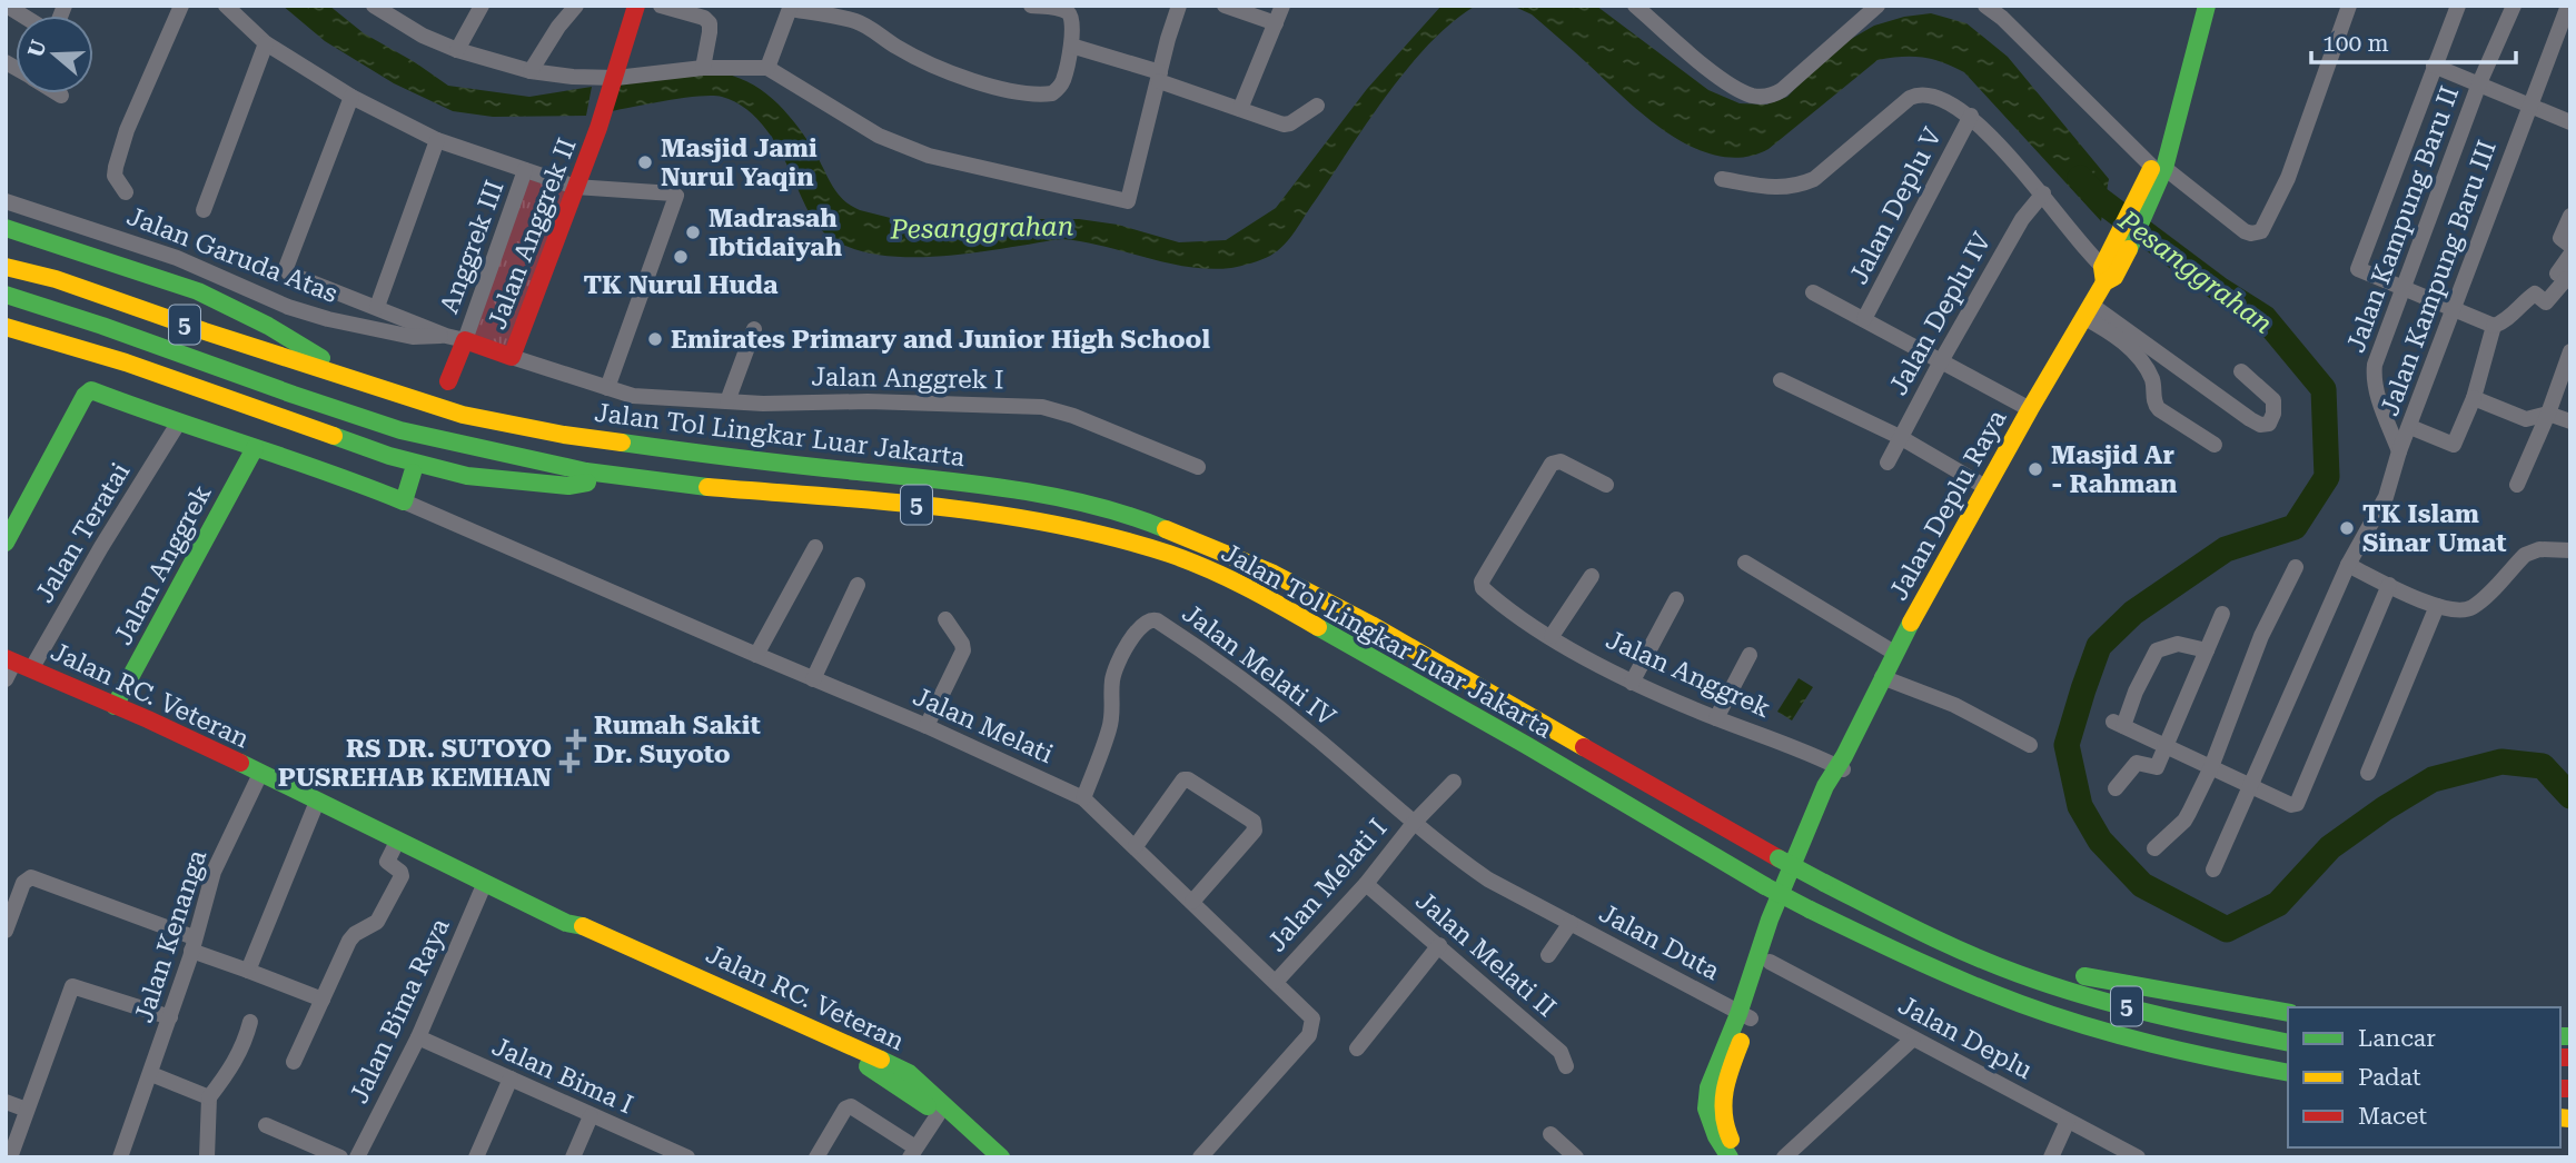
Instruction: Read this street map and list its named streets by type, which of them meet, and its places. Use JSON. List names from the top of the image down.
{
  "streets": {
    "main road": [
      "Jalan Anggrek II",
      "5",
      "Jalan Tol Lingkar Luar Jakarta",
      "Jalan Deplu Raya",
      "Jalan Anggrek",
      "Jalan RC. Veteran"
    ],
    "street": [
      "Jalan Deplu V",
      "Jalan Kampung Baru II",
      "Anggrek III",
      "Jalan Garuda Atas",
      "Jalan Kampung Baru III",
      "Jalan Deplu IV",
      "Jalan Anggrek I",
      "Jalan Teratai",
      "Jalan Melati IV",
      "Jalan Melati",
      "Jalan Melati I",
      "Jalan Kenanga",
      "Jalan Duta",
      "Jalan Melati II",
      "Jalan Bima Raya",
      "Jalan Deplu",
      "Jalan Bima I"
    ]
  },
  "crossings": [
    ["Jalan Kampung Baru II", "Jalan Kampung Baru III"],
    ["Jalan Anggrek II", "Jalan Anggrek I"],
    ["Jalan Deplu Raya", "Jalan Anggrek"],
    ["Jalan Deplu Raya", "Jalan Duta"],
    ["Jalan Deplu Raya", "Jalan Deplu"],
    ["Jalan Teratai", "Jalan RC. Veteran"],
    ["Jalan Anggrek", "Jalan RC. Veteran"],
    ["Jalan Melati IV", "Jalan Melati"],
    ["Jalan Melati IV", "Jalan Melati I"],
    ["Jalan Melati IV", "Jalan Duta"],
    ["Jalan RC. Veteran", "Jalan Kenanga"],
    ["Jalan RC. Veteran", "Jalan Bima Raya"],
    ["Jalan Melati", "Jalan Melati I"],
    ["Jalan Melati I", "Jalan Duta"],
    ["Jalan Melati I", "Jalan Melati II"],
    ["Jalan Bima Raya", "Jalan Bima I"]
  ],
  "water": ["Pesanggrahan"],
  "places": {
    "other": [
      "Masjid Jami Nurul Yaqin",
      "Madrasah Ibtidaiyah",
      "TK Nurul Huda",
      "Emirates Primary and Junior High School",
      "Masjid Ar - Rahman",
      "TK Islam Sinar Umat"
    ],
    "health": ["Rumah Sakit Dr. Suyoto", "RS DR. SUTOYO PUSREHAB KEMHAN"]
  },
  "legend": ["Lancar", "Padat", "Macet"],
  "scale_bar": "100 m",
  "north": "left"
}
